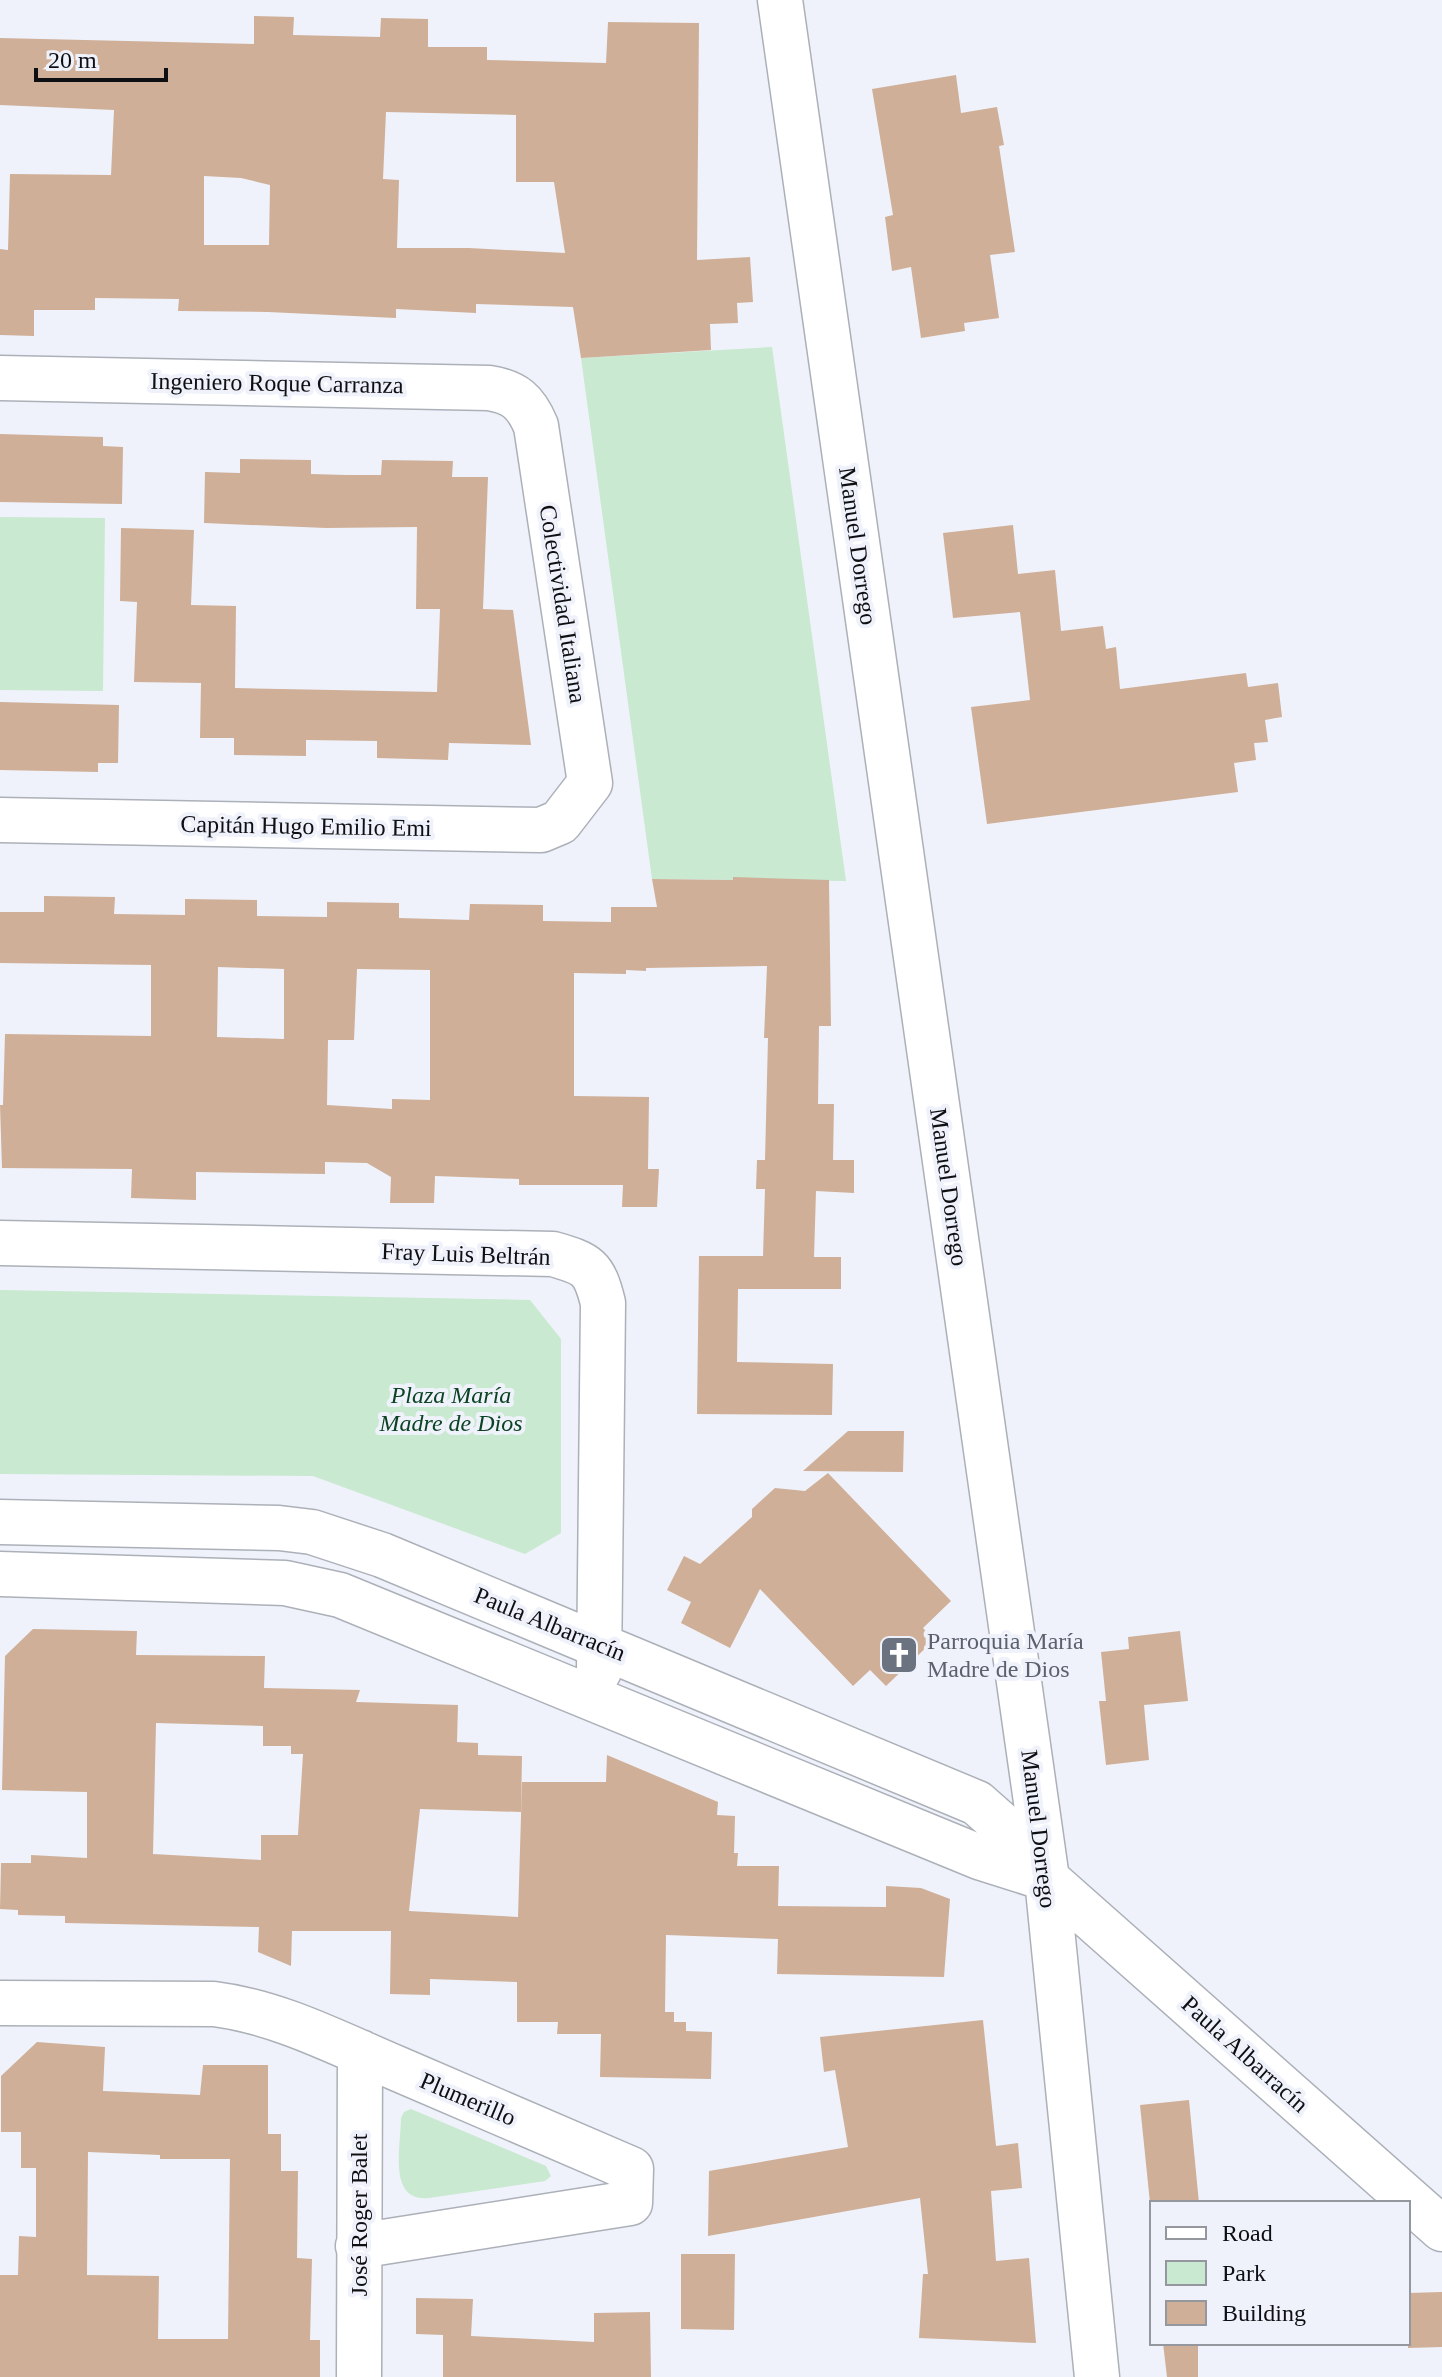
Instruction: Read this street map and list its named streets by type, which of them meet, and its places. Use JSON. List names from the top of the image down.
{
  "streets": {
    "street": [
      "Ingeniero Roque Carranza",
      "Manuel Dorrego",
      "Colectividad Italiana",
      "Capitán Hugo Emilio Emi",
      "Fray Luis Beltrán",
      "Paula Albarracín",
      "Plumerillo",
      "José Roger Balet"
    ]
  },
  "crossings": [
    ["Ingeniero Roque Carranza", "Colectividad Italiana"],
    ["Manuel Dorrego", "Paula Albarracín"],
    ["Colectividad Italiana", "Capitán Hugo Emilio Emi"],
    ["Fray Luis Beltrán", "Paula Albarracín"],
    ["Plumerillo", "José Roger Balet"]
  ],
  "parks": ["Plaza María Madre de Dios"],
  "places": {
    "church": ["Parroquia María Madre de Dios"]
  },
  "legend": ["Road", "Park", "Building"],
  "scale_bar": "20 m"
}
